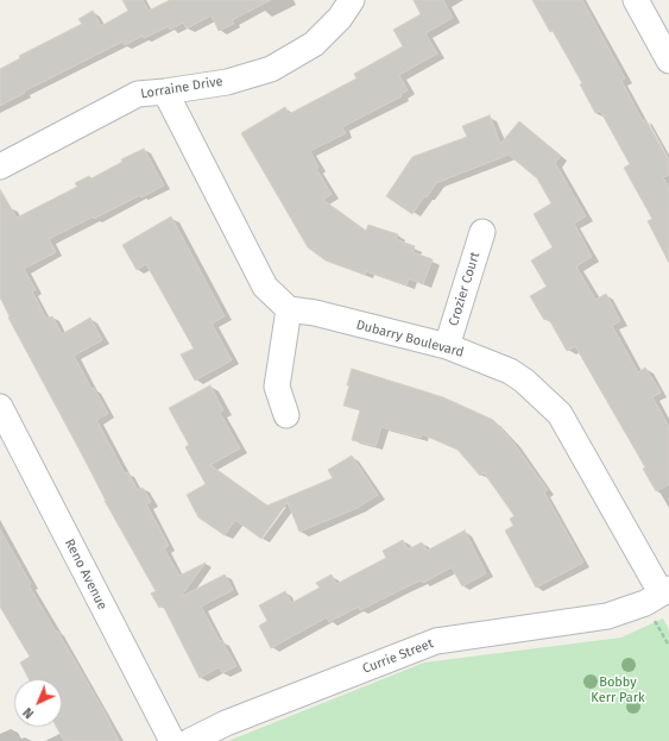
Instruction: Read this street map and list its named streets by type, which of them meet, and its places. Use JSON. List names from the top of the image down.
{
  "streets": {
    "street": [
      "Lorraine Drive",
      "Crozier Court",
      "Dubarry Boulevard",
      "Reno Avenue",
      "Currie Street"
    ]
  },
  "crossings": [
    ["Crozier Court", "Dubarry Boulevard"],
    ["Dubarry Boulevard", "Currie Street"]
  ],
  "parks": ["Bobby Kerr Park"],
  "north": "bottom left"
}
